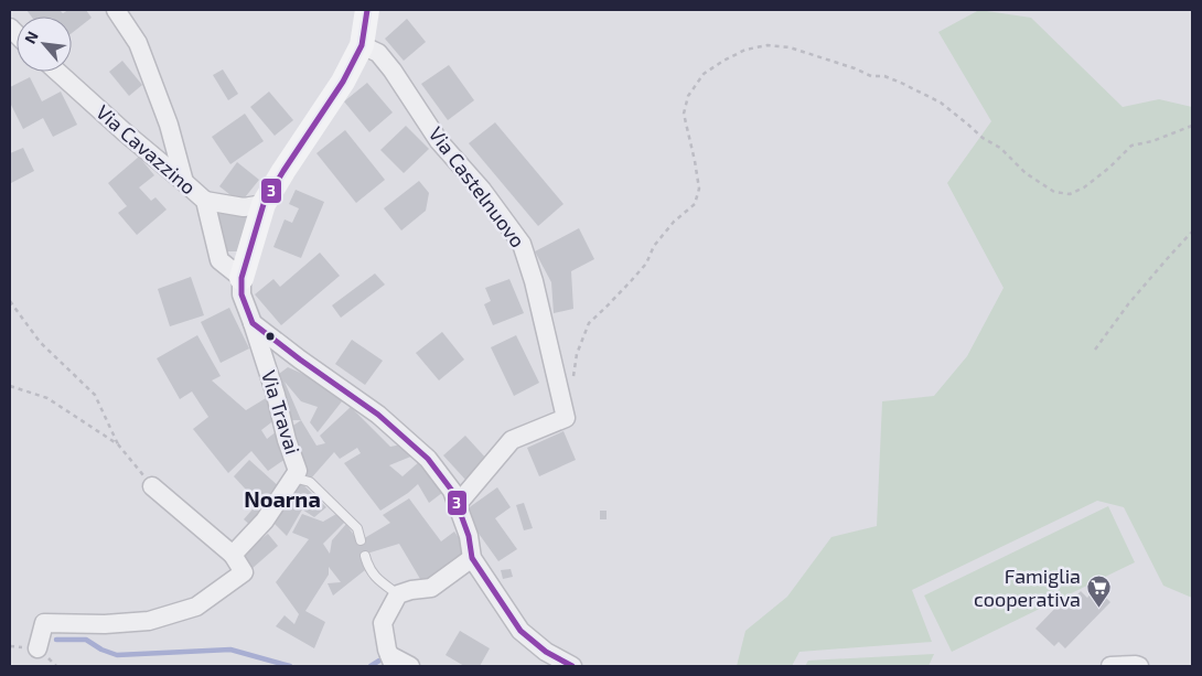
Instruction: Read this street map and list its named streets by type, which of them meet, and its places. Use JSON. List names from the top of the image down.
{
  "streets": {
    "street": ["Via Cavazzino", "Via Castelnuovo", "Via Travai"]
  },
  "crossings": [
    ["Via Cavazzino", "Via Travai"]
  ],
  "districts": ["Noarna"],
  "places": {
    "supermarket": ["Famiglia cooperativa"]
  },
  "lines": ["transit line 3"],
  "north": "top left"
}
